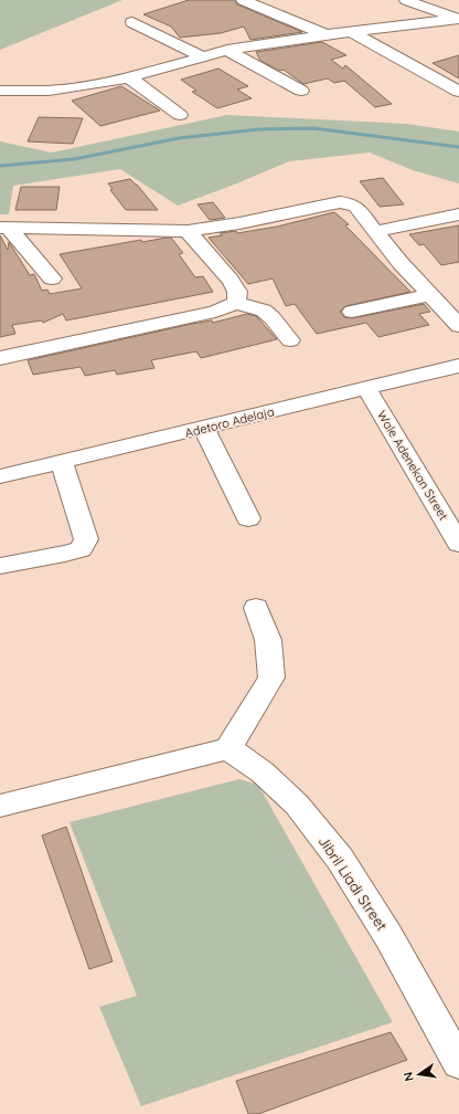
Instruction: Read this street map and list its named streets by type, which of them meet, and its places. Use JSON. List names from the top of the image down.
{
  "streets": {
    "street": ["Adetoro Adelaja", "Wale Adenekan Street", "Jibril Liadi Street"]
  },
  "crossings": [
    ["Adetoro Adelaja", "Wale Adenekan Street"]
  ],
  "north": "left"
}
